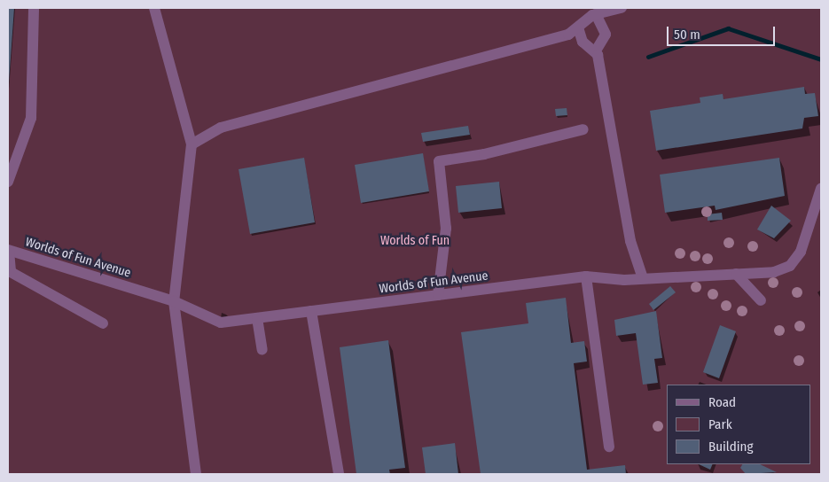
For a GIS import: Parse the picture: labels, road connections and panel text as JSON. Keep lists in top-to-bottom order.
{
  "streets": {
    "street": ["Worlds of Fun Avenue"]
  },
  "parks": ["Worlds of Fun"],
  "legend": ["Road", "Park", "Building"],
  "scale_bar": "50 m"
}
